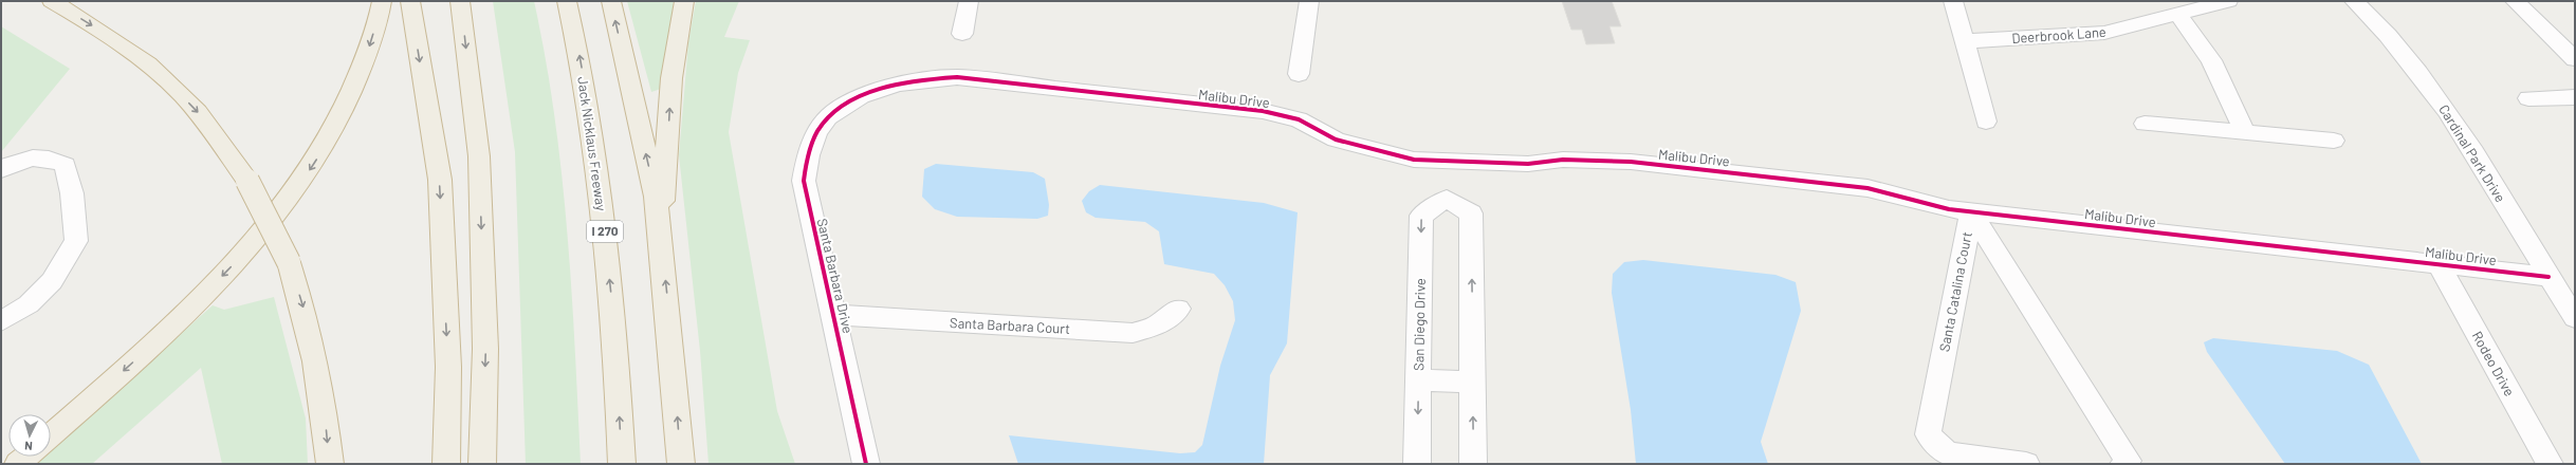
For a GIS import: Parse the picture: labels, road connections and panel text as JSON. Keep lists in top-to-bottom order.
{
  "streets": {
    "highway": ["Jack Nicklaus Freeway", "I 270"],
    "street": [
      "Deerbrook Lane",
      "Malibu Drive",
      "Cardinal Park Drive",
      "Santa Barbara Drive",
      "Santa Catalina Court",
      "San Diego Drive",
      "Santa Barbara Court",
      "Rodeo Drive"
    ]
  },
  "crossings": [
    ["Malibu Drive", "Cardinal Park Drive"],
    ["Malibu Drive", "Santa Barbara Drive"],
    ["Malibu Drive", "Santa Catalina Court"],
    ["Malibu Drive", "Rodeo Drive"],
    ["Santa Barbara Drive", "Santa Barbara Court"]
  ],
  "north": "bottom"
}
